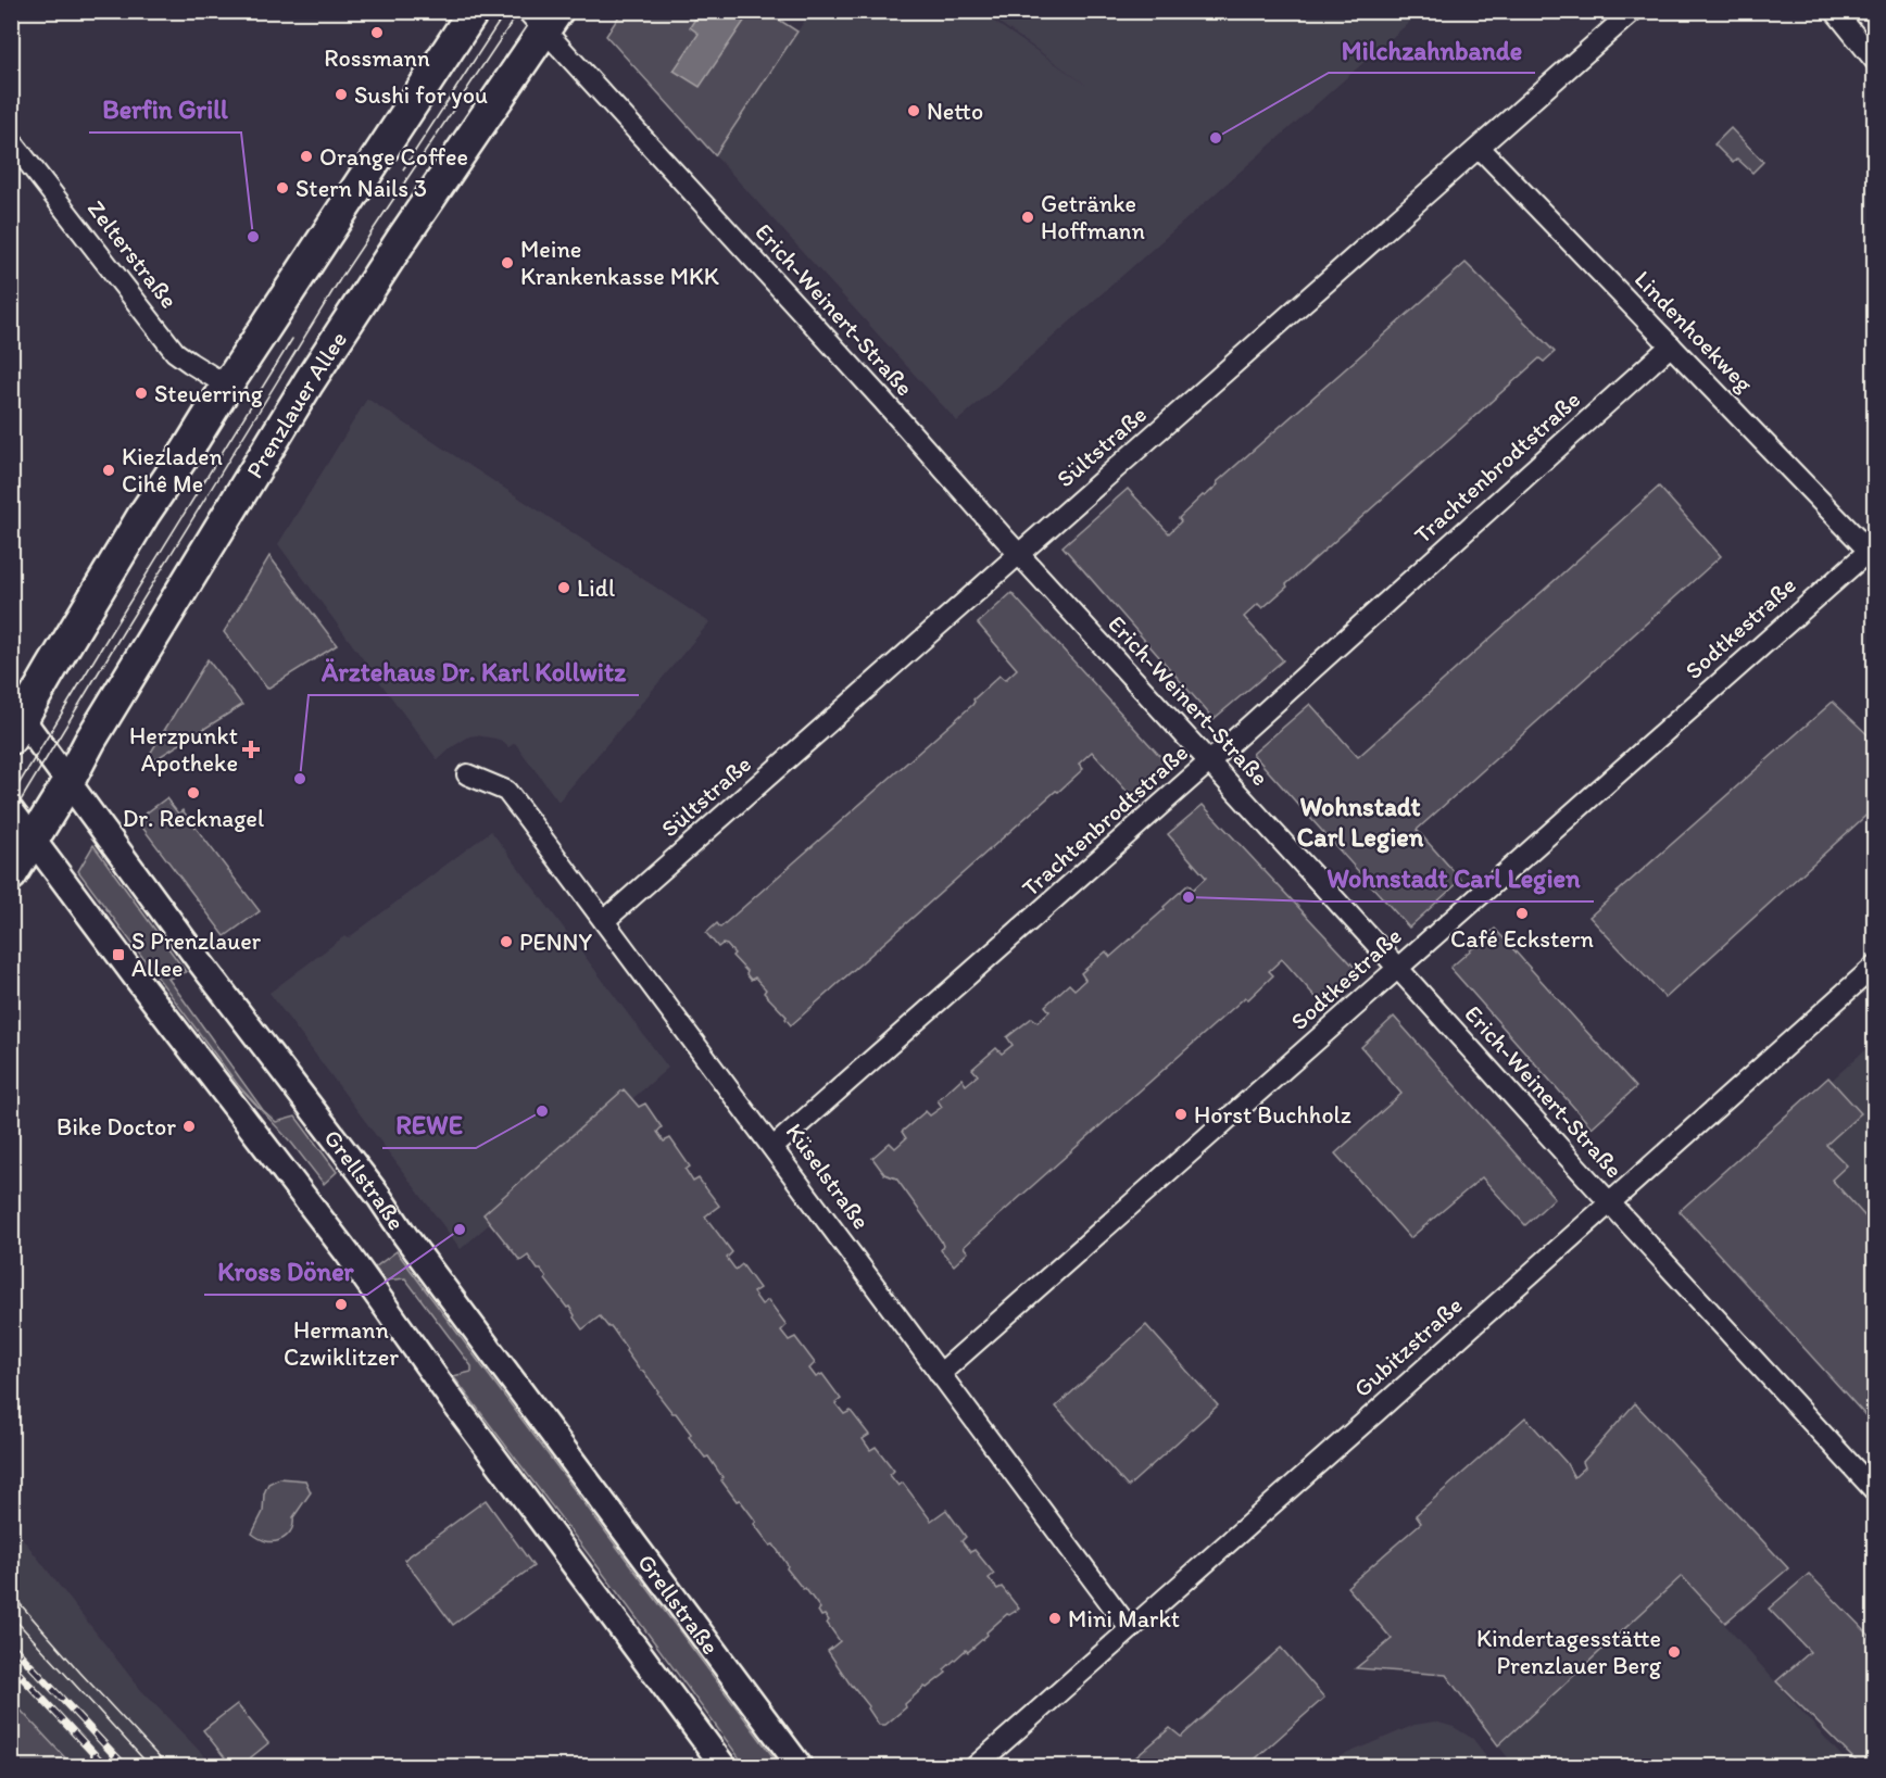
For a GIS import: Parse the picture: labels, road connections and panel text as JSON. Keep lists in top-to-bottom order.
{
  "streets": {
    "main road": ["Prenzlauer Allee"],
    "street": [
      "Zelterstraße",
      "Erich-Weinert-Straße",
      "Lindenhoekweg",
      "Sültstraße",
      "Trachtenbrodtstraße",
      "Sodtkestraße",
      "Küselstraße",
      "Grellstraße",
      "Gubitzstraße"
    ]
  },
  "crossings": [
    ["Erich-Weinert-Straße", "Prenzlauer Allee"],
    ["Erich-Weinert-Straße", "Sültstraße"],
    ["Erich-Weinert-Straße", "Trachtenbrodtstraße"],
    ["Erich-Weinert-Straße", "Sodtkestraße"],
    ["Erich-Weinert-Straße", "Gubitzstraße"],
    ["Lindenhoekweg", "Sültstraße"],
    ["Lindenhoekweg", "Trachtenbrodtstraße"],
    ["Lindenhoekweg", "Sodtkestraße"],
    ["Prenzlauer Allee", "Grellstraße"],
    ["Sültstraße", "Küselstraße"],
    ["Trachtenbrodtstraße", "Küselstraße"],
    ["Sodtkestraße", "Küselstraße"],
    ["Küselstraße", "Gubitzstraße"]
  ],
  "districts": ["Wohnstadt Carl Legien"],
  "places": {
    "other": [
      "Rossmann",
      "Sushi for you",
      "Netto",
      "Milchzahnbande",
      "Orange Coffee",
      "Stern Nails 3",
      "Getränke Hoffmann",
      "Berfin Grill",
      "Meine Krankenkasse MKK",
      "Steuerring",
      "Kiezladen Cihê Me",
      "Lidl",
      "Ärztehaus Dr. Karl Kollwitz",
      "Dr. Recknagel",
      "Wohnstadt Carl Legien",
      "Café Eckstern",
      "PENNY",
      "REWE",
      "Horst Buchholz",
      "Bike Doctor",
      "Kross Döner",
      "Hermann Czwiklitzer",
      "Mini Markt",
      "Kindertagesstätte Prenzlauer Berg"
    ],
    "health": ["Herzpunkt Apotheke"],
    "transit": ["S Prenzlauer Allee"]
  }
}
